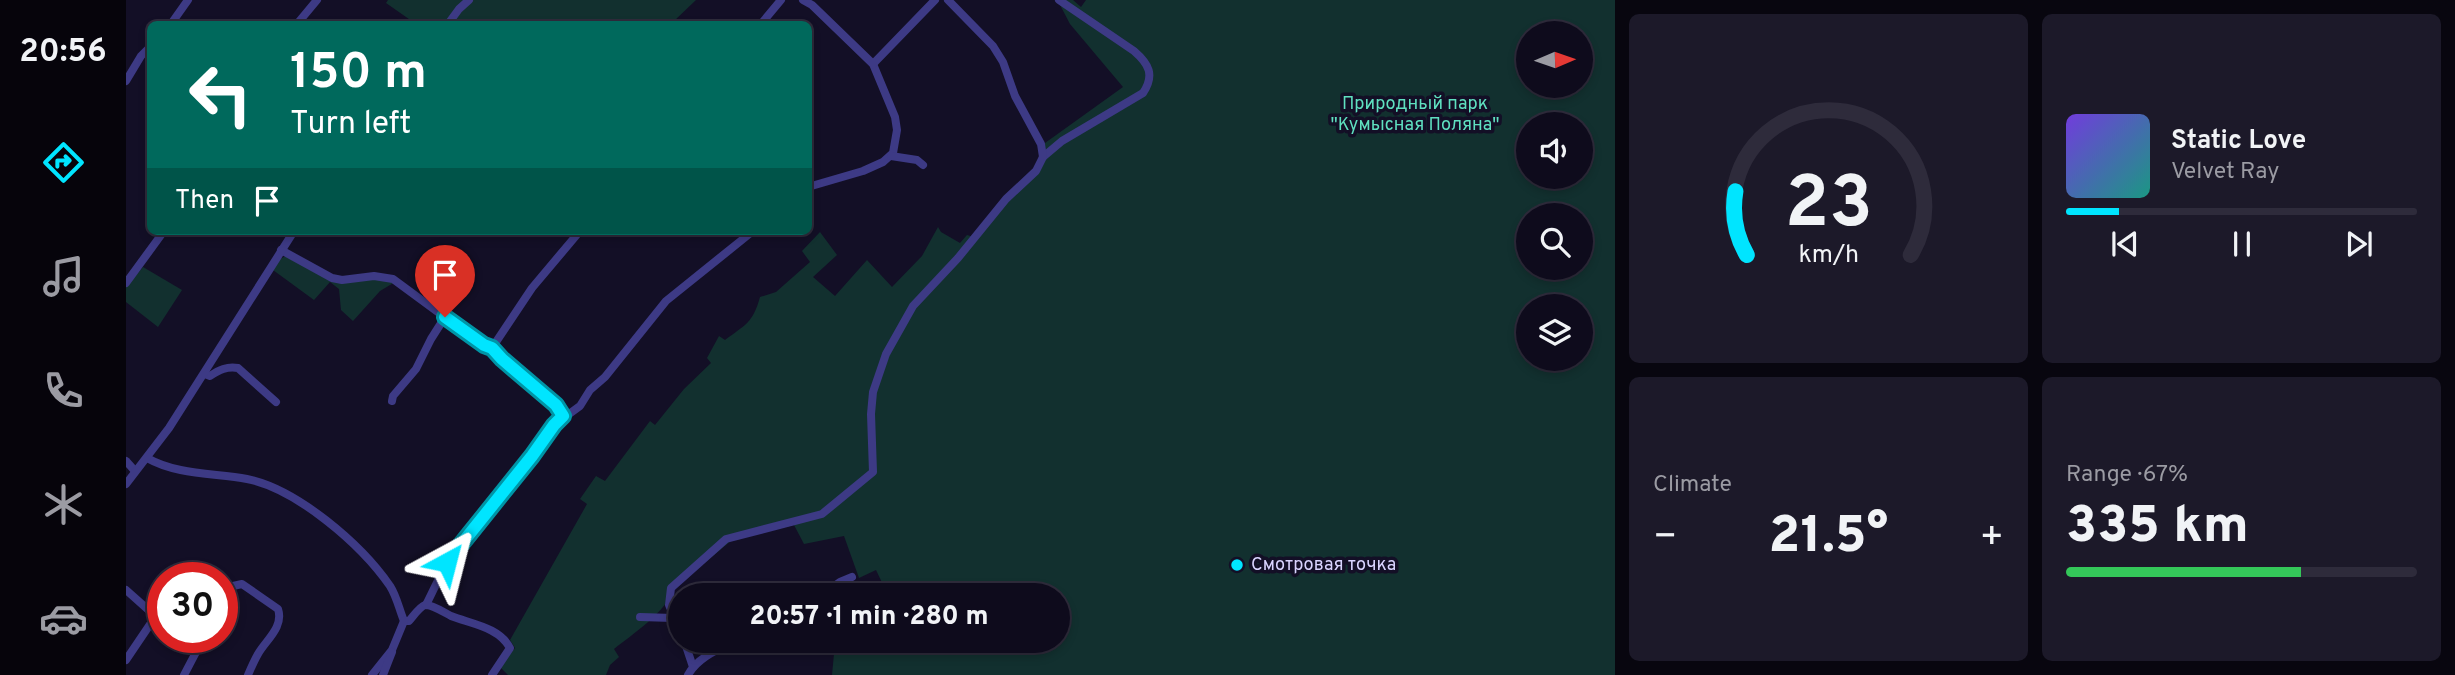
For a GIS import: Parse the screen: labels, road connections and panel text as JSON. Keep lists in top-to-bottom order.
{
  "parks": ["Природный парк \"Кумысная Поляна\""],
  "places": ["Смотровая точка"],
  "north": "right",
  "page": {
    "tabs": "20:56",
    "turn": ["150 m", "Turn left"],
    "song": ["Static Love", "Velvet Ray"],
    "then": "Then",
    "tile": [
      "Climate",
      ["Range · 67%", "335 km"]
    ],
    "heat": ["−", "21.5°", "+"],
    "limit": "30",
    "trip": "20:57 · 1 min · 280 m",
    "gauge": ["23", "km/h"]
  }
}
